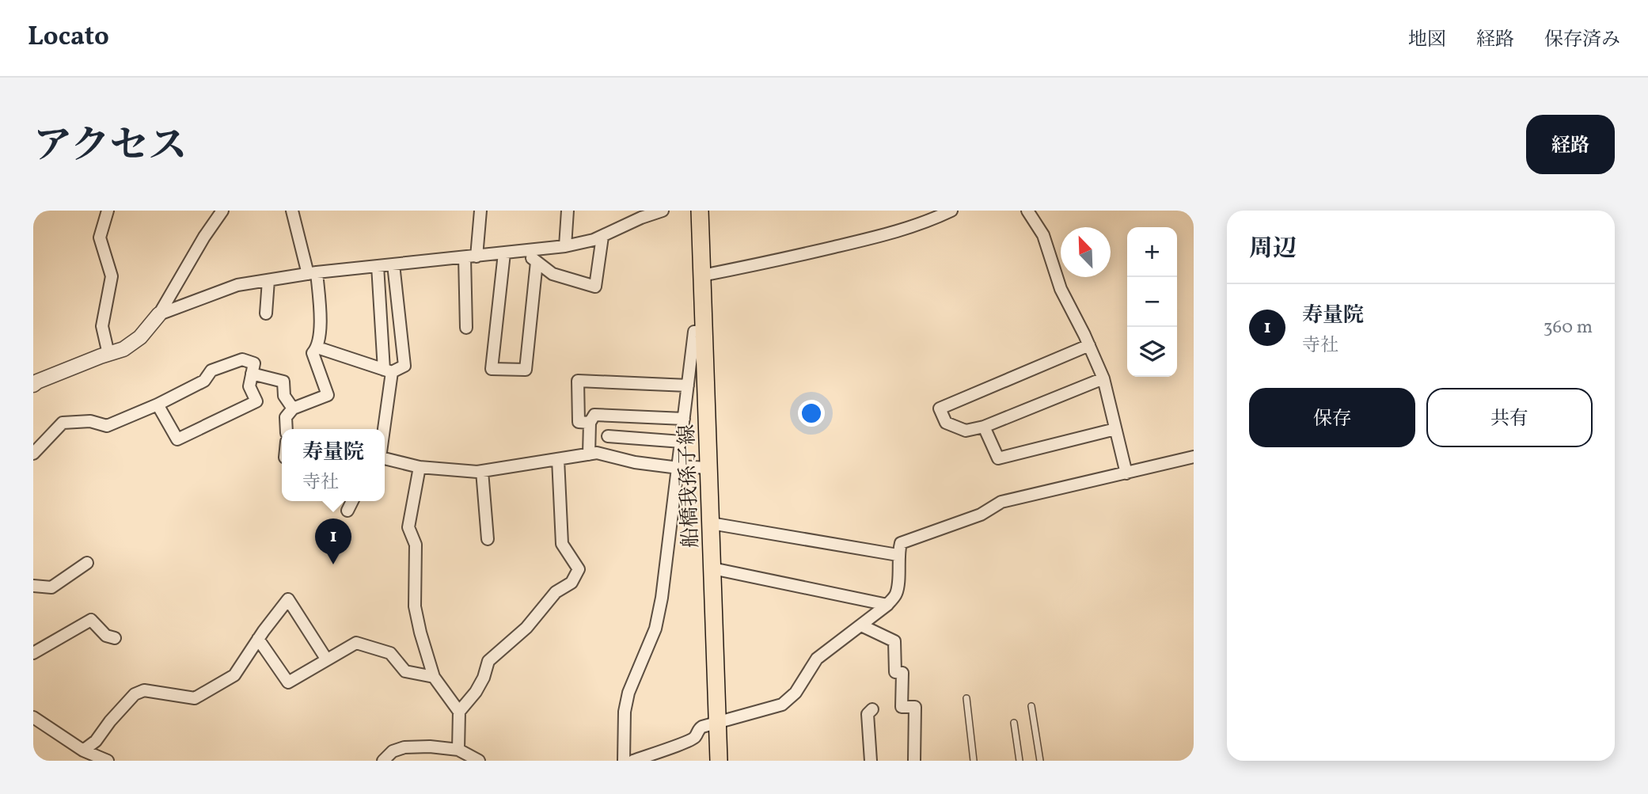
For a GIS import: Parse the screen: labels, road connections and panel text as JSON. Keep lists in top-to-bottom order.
{
  "streets": {
    "main road": ["船橋我孫子線"]
  },
  "north": "top left",
  "page": {
    "header": "Locato",
    "nav": ["地図", "経路", "保存済み"],
    "title": "アクセス",
    "buttons": [
      "経路",
      ["保存", "共有"]
    ],
    "heading": "周辺",
    "map_buttons": ["+", "−"],
    "list": [
      {
        "mark": "1",
        "name": "寿量院",
        "note": "寺社",
        "value": "360 m"
      }
    ],
    "popup": ["寿量院", "寺社"],
    "pins": "1"
  }
}
